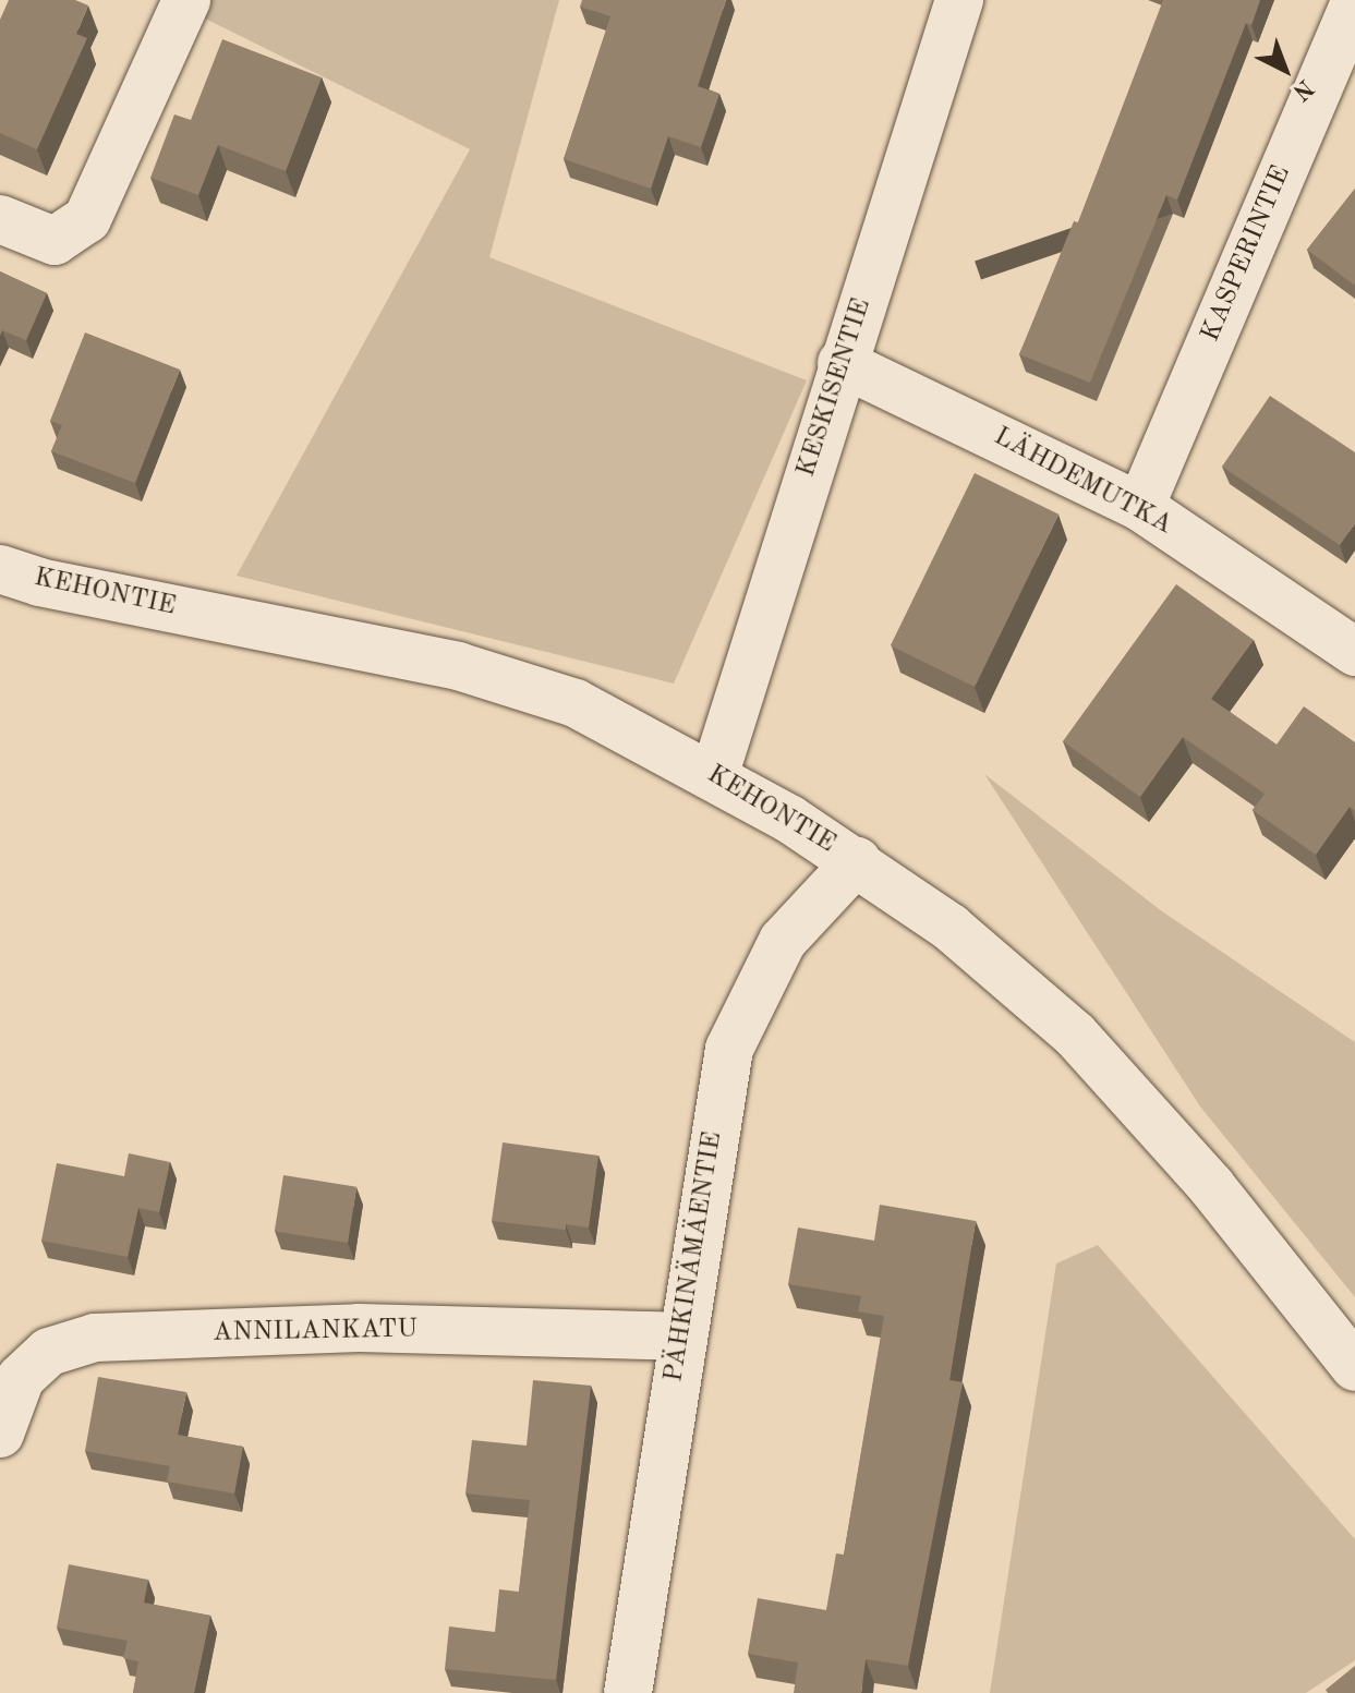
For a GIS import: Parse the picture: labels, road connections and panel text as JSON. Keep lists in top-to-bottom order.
{
  "streets": {
    "street": [
      "KASPERINTIE",
      "KESKISENTIE",
      "LÄHDEMUTKA",
      "KEHONTIE",
      "PÄHKINÄMÄENTIE",
      "ANNILANKATU"
    ]
  },
  "crossings": [
    ["KASPERINTIE", "LÄHDEMUTKA"],
    ["KESKISENTIE", "LÄHDEMUTKA"],
    ["KESKISENTIE", "KEHONTIE"],
    ["KEHONTIE", "PÄHKINÄMÄENTIE"],
    ["PÄHKINÄMÄENTIE", "ANNILANKATU"]
  ],
  "north": "bottom right"
}
